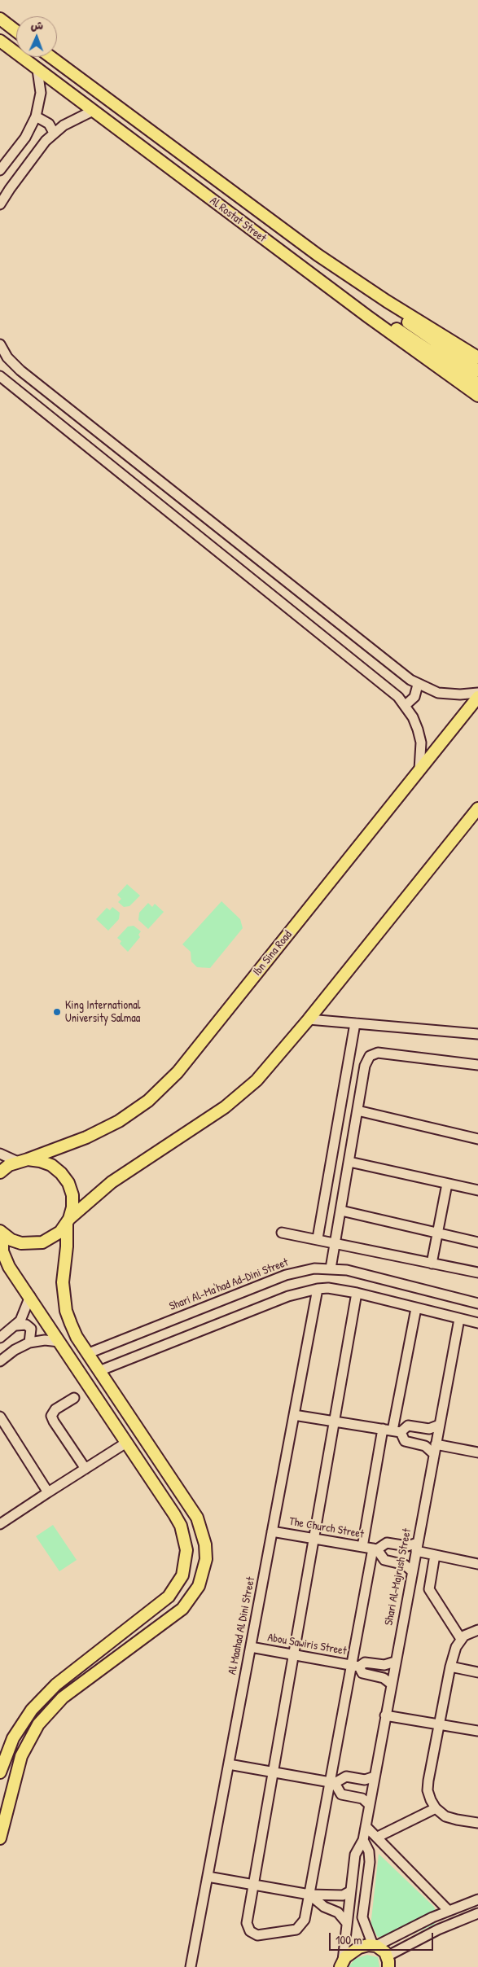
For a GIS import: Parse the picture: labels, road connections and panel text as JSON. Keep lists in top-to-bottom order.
{
  "streets": {
    "main road": ["Al Rostat Street", "Ibn Sina Road"],
    "street": [
      "Shari Al-Ma'had Ad-Dini Street",
      "The Church Street",
      "Shari Al-Majrush Street",
      "Al Maahad Al Dini Street",
      "Abou Sawiris Street"
    ]
  },
  "crossings": [
    ["The Church Street", "Shari Al-Majrush Street"],
    ["The Church Street", "Al Maahad Al Dini Street"],
    ["Shari Al-Majrush Street", "Abou Sawiris Street"],
    ["Al Maahad Al Dini Street", "Abou Sawiris Street"]
  ],
  "places": ["King International University Salmaa"],
  "scale_bar": "100 m",
  "north": "top"
}
